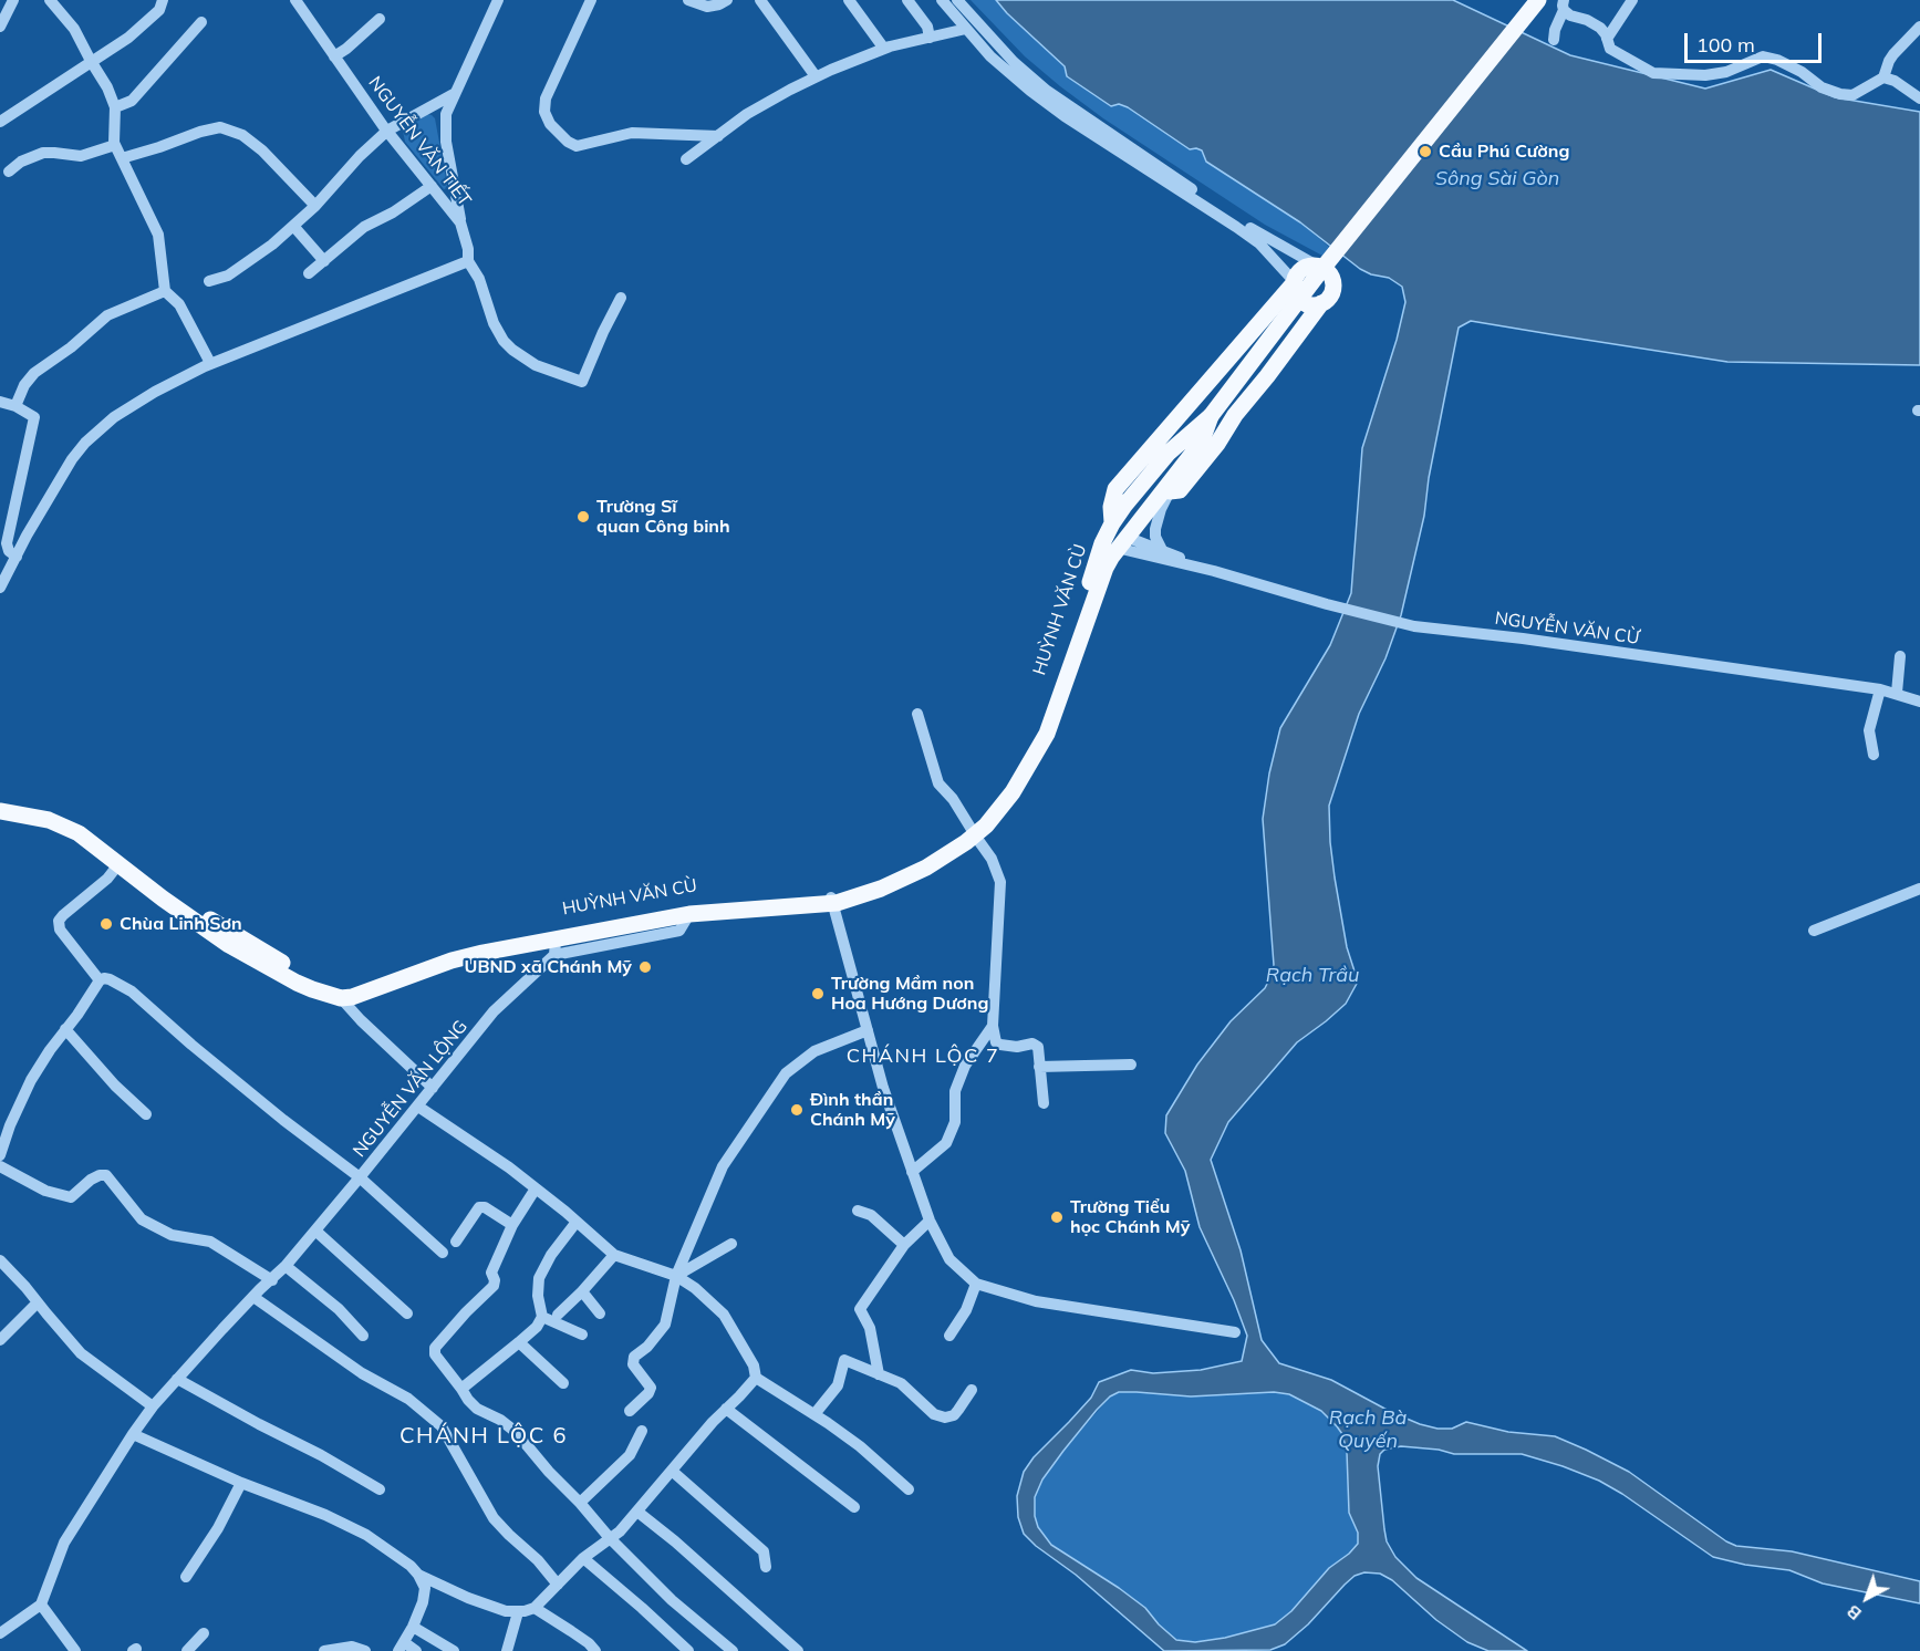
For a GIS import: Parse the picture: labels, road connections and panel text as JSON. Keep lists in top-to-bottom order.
{
  "streets": {
    "main road": ["HUỲNH VĂN CÙ"],
    "street": ["NGUYỄN VĂN TIẾT", "NGUYỄN VĂN CỪ", "NGUYỄN VĂN LỘNG"]
  },
  "crossings": [
    ["HUỲNH VĂN CÙ", "NGUYỄN VĂN CỪ"]
  ],
  "districts": ["CHÁNH LỘC 7", "CHÁNH LỘC 6"],
  "water": ["Sông Sài Gòn", "Rạch Trầu", "Rạch Bà Quyến"],
  "places": [
    "Cầu Phú Cường",
    "Trường Sĩ quan Công binh",
    "Chùa Linh Sơn",
    "UBND xã Chánh Mỹ",
    "Trường Mầm non Hoa Hướng Dương",
    "Đình thần Chánh Mỹ",
    "Trường Tiểu học Chánh Mỹ"
  ],
  "scale_bar": "100 m",
  "north": "bottom left"
}
